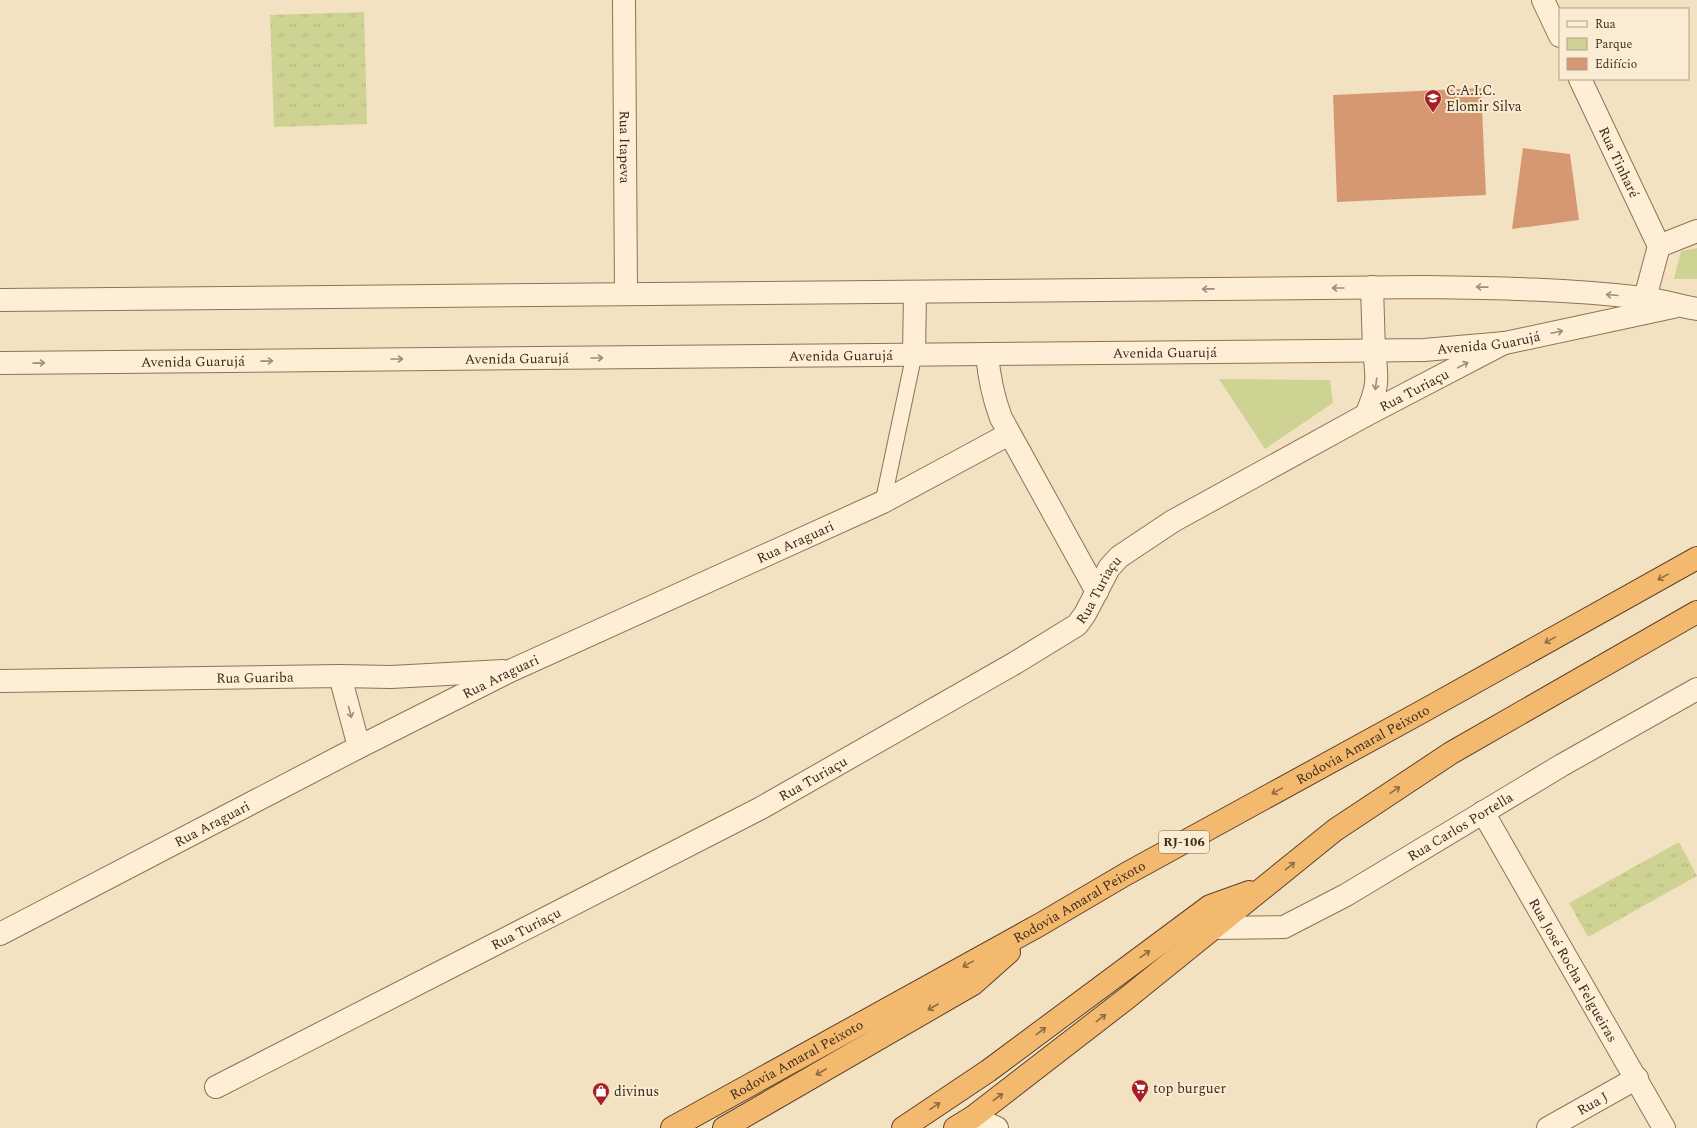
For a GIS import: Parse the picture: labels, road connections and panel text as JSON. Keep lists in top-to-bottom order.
{
  "streets": {
    "highway": ["Rodovia Amaral Peixoto", "RJ-106"],
    "street": [
      "Rua Itapeva",
      "Rua Tinharé",
      "Avenida Guarujá",
      "Rua Turiaçu",
      "Rua Araguari",
      "Rua Guariba",
      "Rua Carlos Portella",
      "Rua José Rocha Felgueiras",
      "Rua J"
    ]
  },
  "crossings": [
    ["Rua Itapeva", "Avenida Guarujá"],
    ["Avenida Guarujá", "Rua Turiaçu"],
    ["Rua Araguari", "Rua Guariba"],
    ["Rua Carlos Portella", "Rua José Rocha Felgueiras"],
    ["Rua José Rocha Felgueiras", "Rua J"]
  ],
  "places": {
    "school or university": ["C.A.I.C. Elomir Silva"],
    "supermarket": ["top burguer"],
    "shop": ["divinus"]
  },
  "legend": ["Rua", "Parque", "Edifício"]
}
